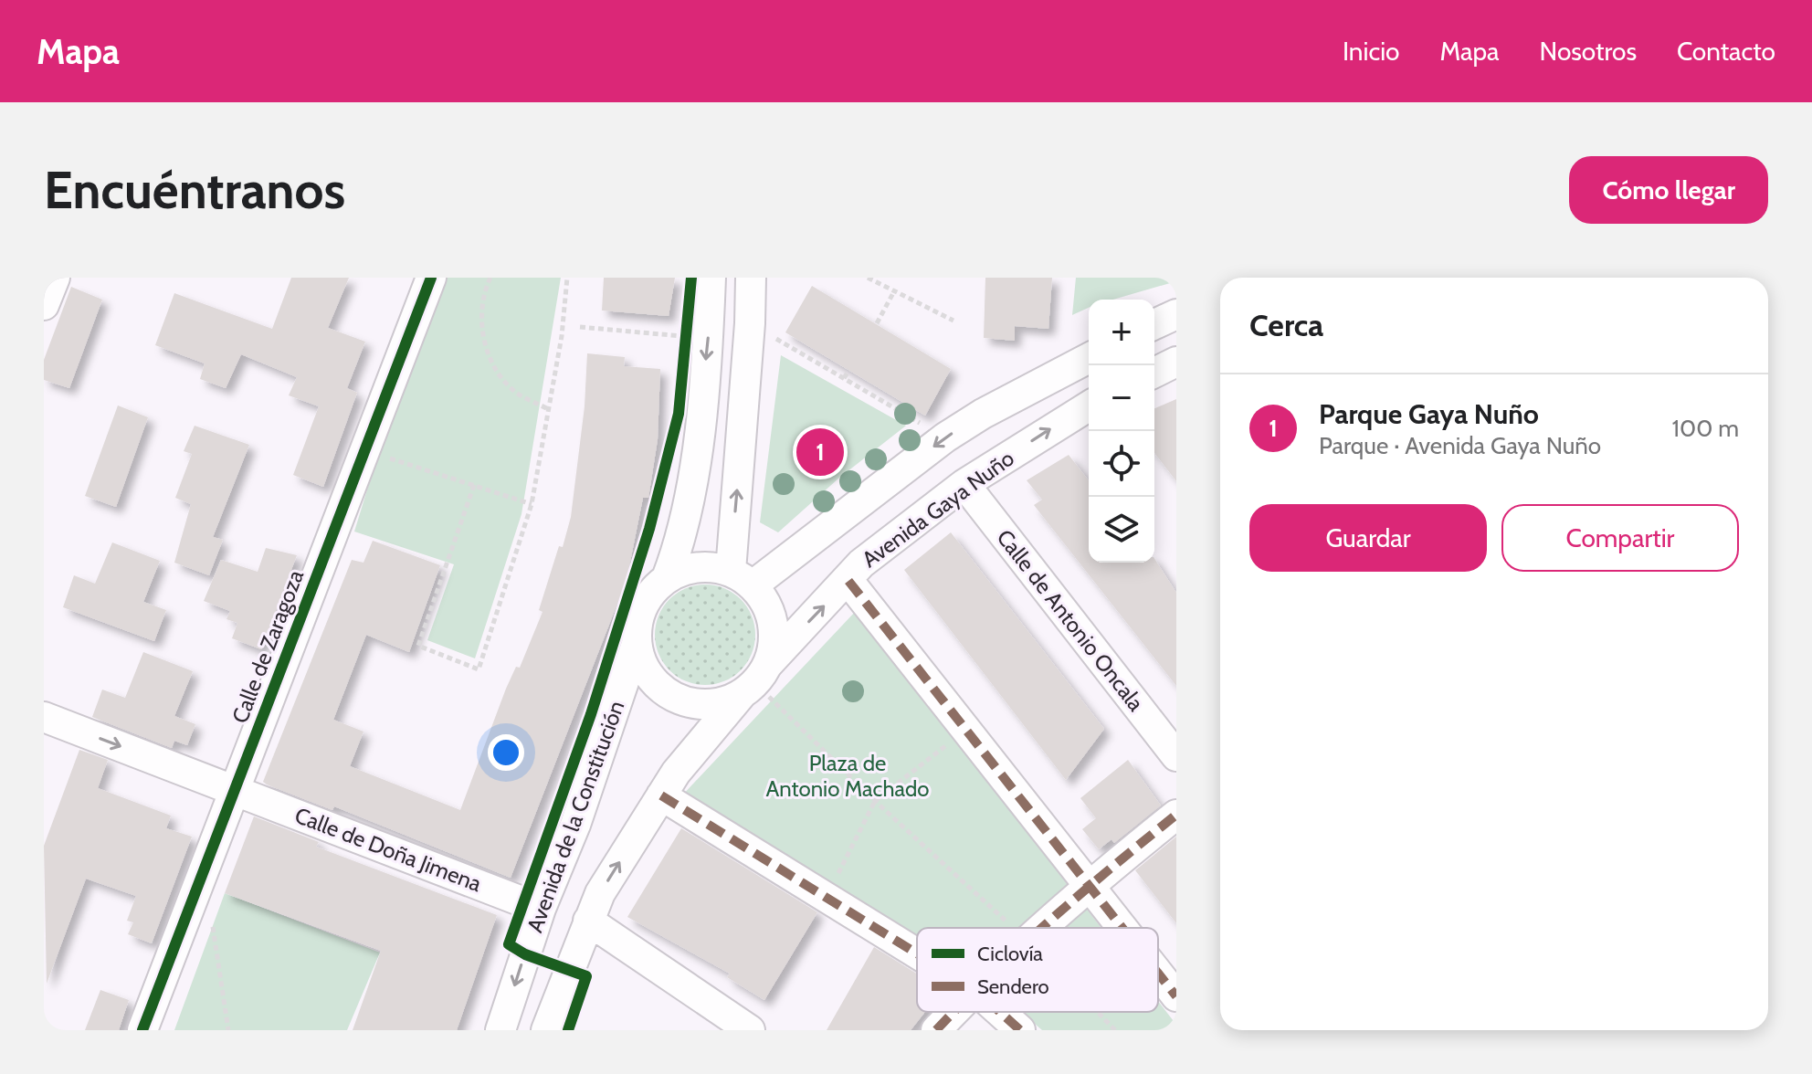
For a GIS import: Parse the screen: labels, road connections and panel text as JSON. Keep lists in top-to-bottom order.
{
  "streets": {
    "street": [
      "Avenida Gaya Nuño",
      "Calle de Antonio Oncala",
      "Calle de Zaragoza",
      "Avenida de la Constitución",
      "Calle de Doña Jimena"
    ]
  },
  "crossings": [
    ["Avenida Gaya Nuño", "Calle de Antonio Oncala"],
    ["Avenida Gaya Nuño", "Avenida de la Constitución"],
    ["Calle de Zaragoza", "Calle de Doña Jimena"],
    ["Avenida de la Constitución", "Calle de Doña Jimena"]
  ],
  "one_way": ["Calle de Doña Jimena"],
  "parks": ["Plaza de Antonio Machado"],
  "legend": ["Ciclovía", "Sendero"],
  "page": {
    "header": "Mapa",
    "nav": [
      "Inicio",
      "Mapa",
      "Nosotros",
      "Contacto"
    ],
    "buttons": [
      "Cómo llegar",
      ["Guardar", "Compartir"]
    ],
    "title": "Encuéntranos",
    "heading": "Cerca",
    "map_buttons": ["+", "−"],
    "list": [
      {
        "mark": "1",
        "name": "Parque Gaya Nuño",
        "note": "Parque · Avenida Gaya Nuño",
        "value": "100 m"
      }
    ],
    "pins": "1"
  }
}
